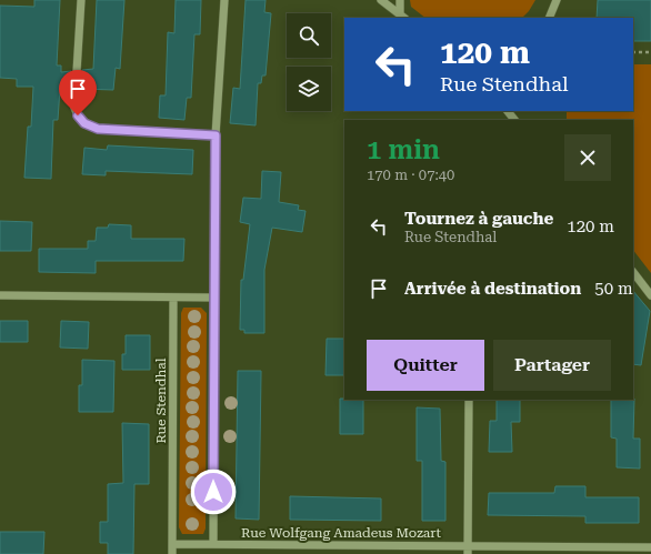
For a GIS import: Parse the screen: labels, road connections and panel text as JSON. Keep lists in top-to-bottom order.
{
  "streets": {
    "street": ["Rue Stendhal", "Rue Wolfgang Amadeus Mozart"]
  },
  "page": {
    "turn": ["120 m", "Rue Stendhal"],
    "heading": ["1 min", "170 m · 07:40"],
    "list": [
      {
        "name": "Tournez à gauche",
        "note": "Rue Stendhal",
        "value": "120 m"
      },
      {
        "name": "Arrivée à destination",
        "value": "50 m"
      }
    ],
    "buttons": ["Quitter", "Partager"]
  }
}
